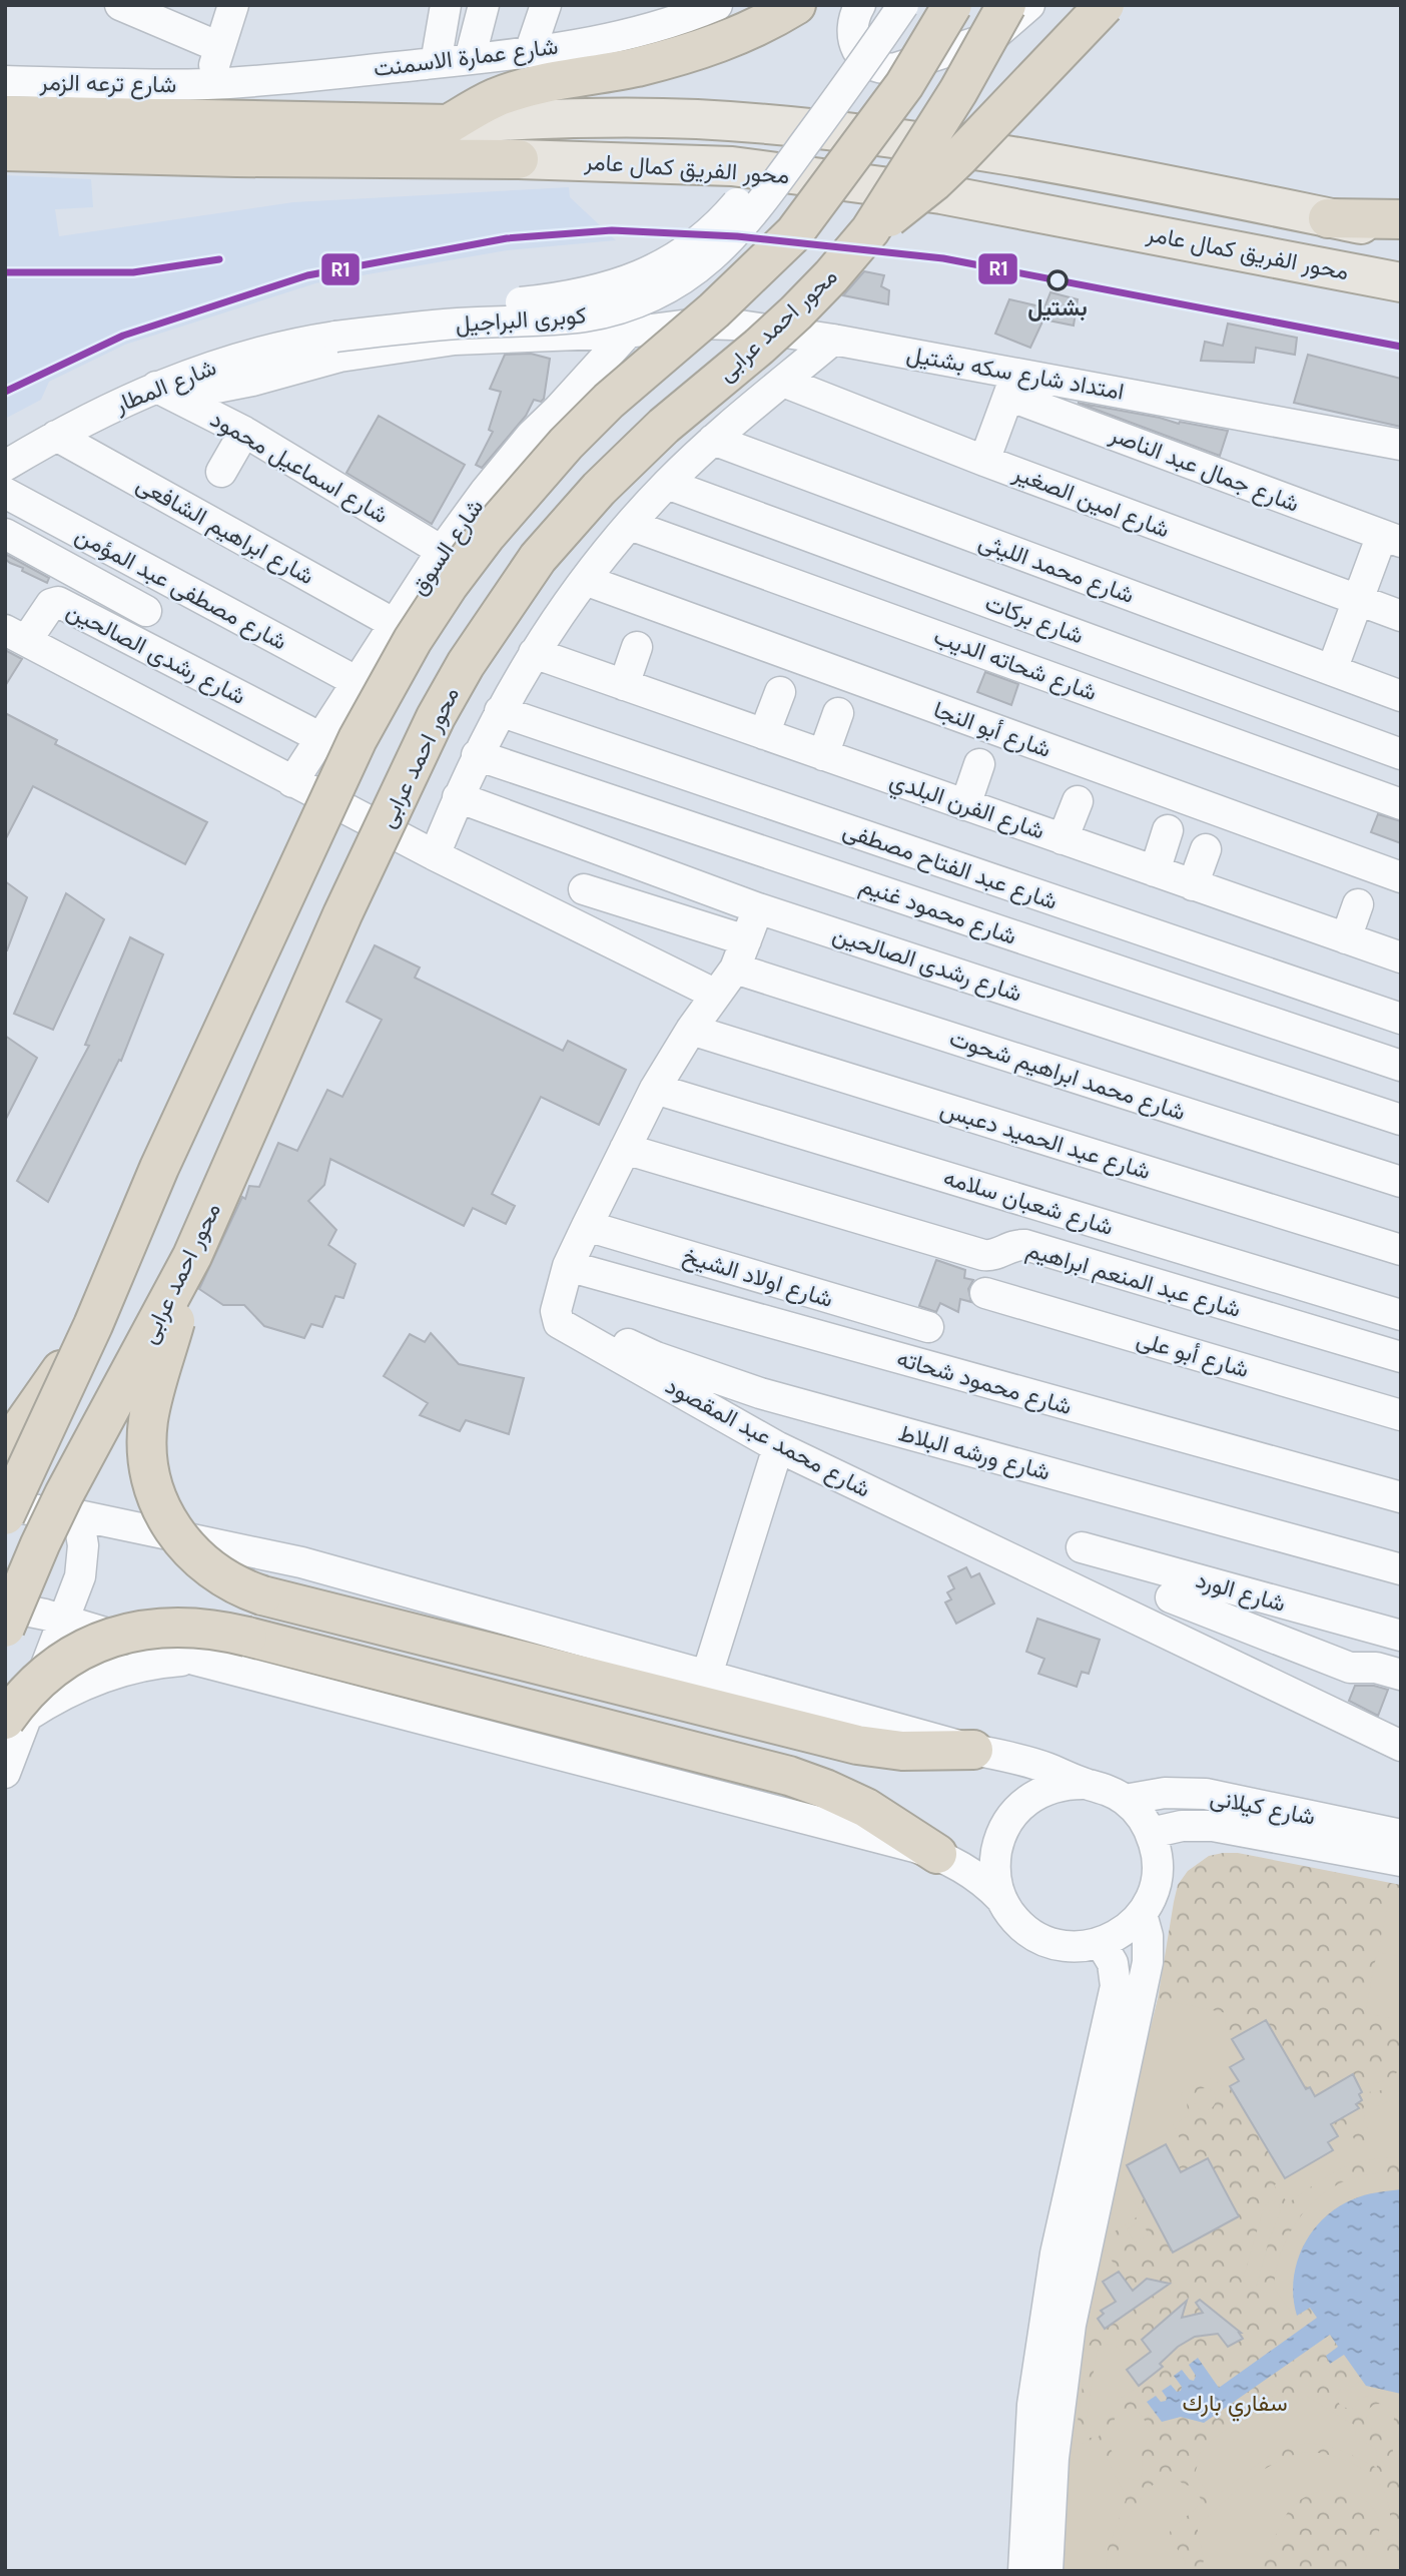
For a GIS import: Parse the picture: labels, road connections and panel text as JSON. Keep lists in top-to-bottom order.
{
  "streets": {
    "highway": ["محور الفريق كمال عامر", "محور احمد عرابى"],
    "street": [
      "شارع عمارة الاسمنت",
      "شارع ترعه الزمر",
      "كوبرى البراجيل",
      "امتداد شارع سكه بشتيل",
      "شارع المطار",
      "شارع اسماعيل محمود",
      "شارع جمال عبد الناصر",
      "شارع امين الصغير",
      "شارع ابراهيم الشافعى",
      "شارع السوق",
      "شارع محمد الليثى",
      "شارع مصطفى عبد المؤمن",
      "شارع بركات",
      "شارع رشدى الصالحين",
      "شارع شحاته الديب",
      "شارع أبو النجا",
      "شارع الفرن البلدي",
      "شارع عبد الفتاح مصطفى",
      "شارع محمود غنيم",
      "شارع محمد ابراهيم شحوت",
      "شارع عبد الحميد دعبس",
      "شارع شعبان سلامه",
      "شارع اولاد الشيخ",
      "شارع عبد المنعم ابراهيم",
      "شارع أبو على",
      "شارع محمود شحاته",
      "شارع محمد عبد المقصود",
      "شارع ورشه البلاط",
      "شارع الورد",
      "شارع كيلانى"
    ]
  },
  "crossings": [
    ["شارع عمارة الاسمنت", "شارع ترعه الزمر"],
    ["كوبرى البراجيل", "شارع المطار"],
    ["امتداد شارع سكه بشتيل", "شارع المطار"],
    ["امتداد شارع سكه بشتيل", "شارع اسماعيل محمود"],
    ["امتداد شارع سكه بشتيل", "شارع جمال عبد الناصر"],
    ["امتداد شارع سكه بشتيل", "شارع السوق"],
    ["شارع المطار", "شارع اسماعيل محمود"],
    ["شارع المطار", "شارع ابراهيم الشافعى"],
    ["شارع اسماعيل محمود", "شارع السوق"],
    ["شارع ابراهيم الشافعى", "شارع السوق"],
    ["شارع السوق", "شارع مصطفى عبد المؤمن"],
    ["شارع السوق", "شارع رشدى الصالحين"],
    ["شارع محمد عبد المقصود", "شارع ورشه البلاط"]
  ],
  "parks": ["سفاري بارك"],
  "places": ["بشتيل"],
  "lines": ["transit line R1"]
}
